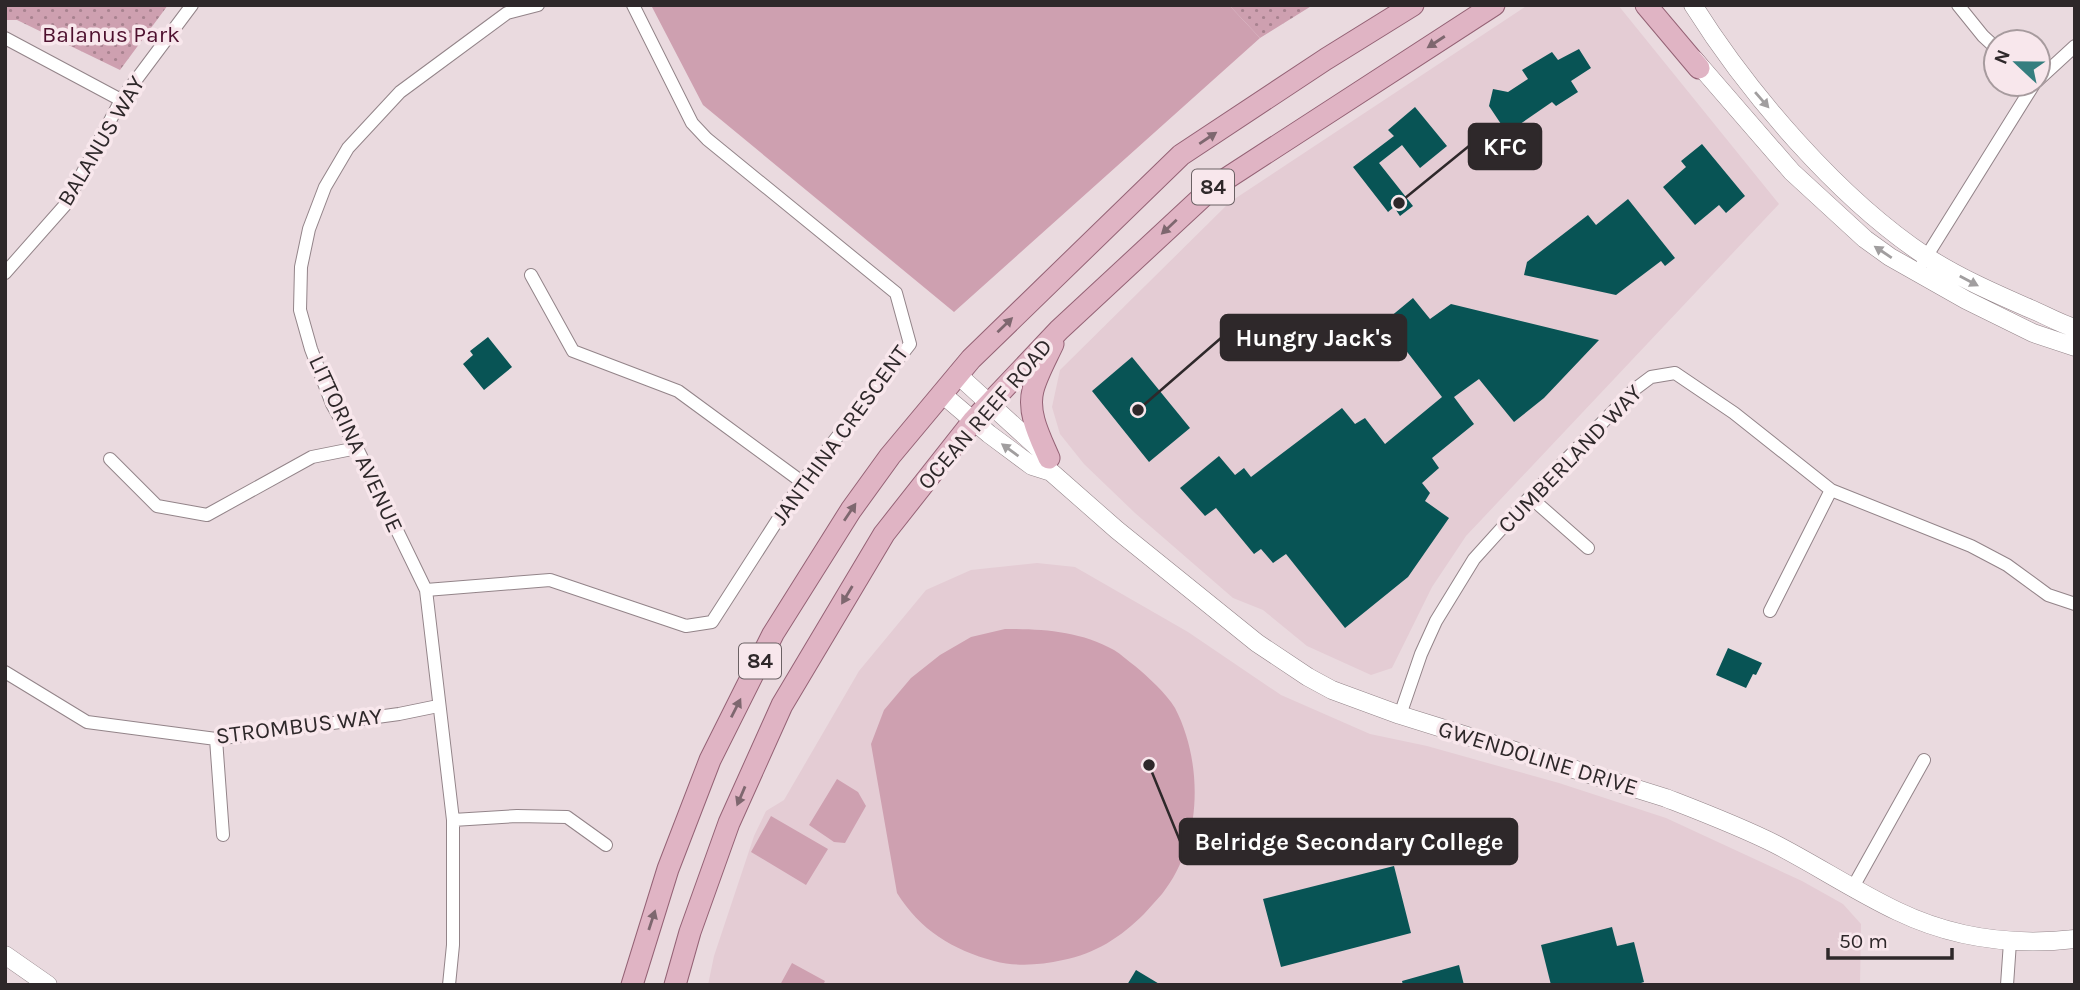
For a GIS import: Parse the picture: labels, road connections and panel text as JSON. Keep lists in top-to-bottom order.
{
  "streets": {
    "main road": ["84", "OCEAN REEF ROAD"],
    "street": [
      "BALANUS WAY",
      "JANTHINA CRESCENT",
      "LITTORINA AVENUE",
      "CUMBERLAND WAY",
      "STROMBUS WAY",
      "GWENDOLINE DRIVE"
    ]
  },
  "crossings": [
    ["OCEAN REEF ROAD", "GWENDOLINE DRIVE"],
    ["JANTHINA CRESCENT", "LITTORINA AVENUE"],
    ["LITTORINA AVENUE", "STROMBUS WAY"],
    ["CUMBERLAND WAY", "GWENDOLINE DRIVE"]
  ],
  "parks": ["Balanus Park"],
  "places": ["KFC", "Hungry Jack's", "Belridge Secondary College"],
  "scale_bar": "50 m",
  "north": "left"
}
